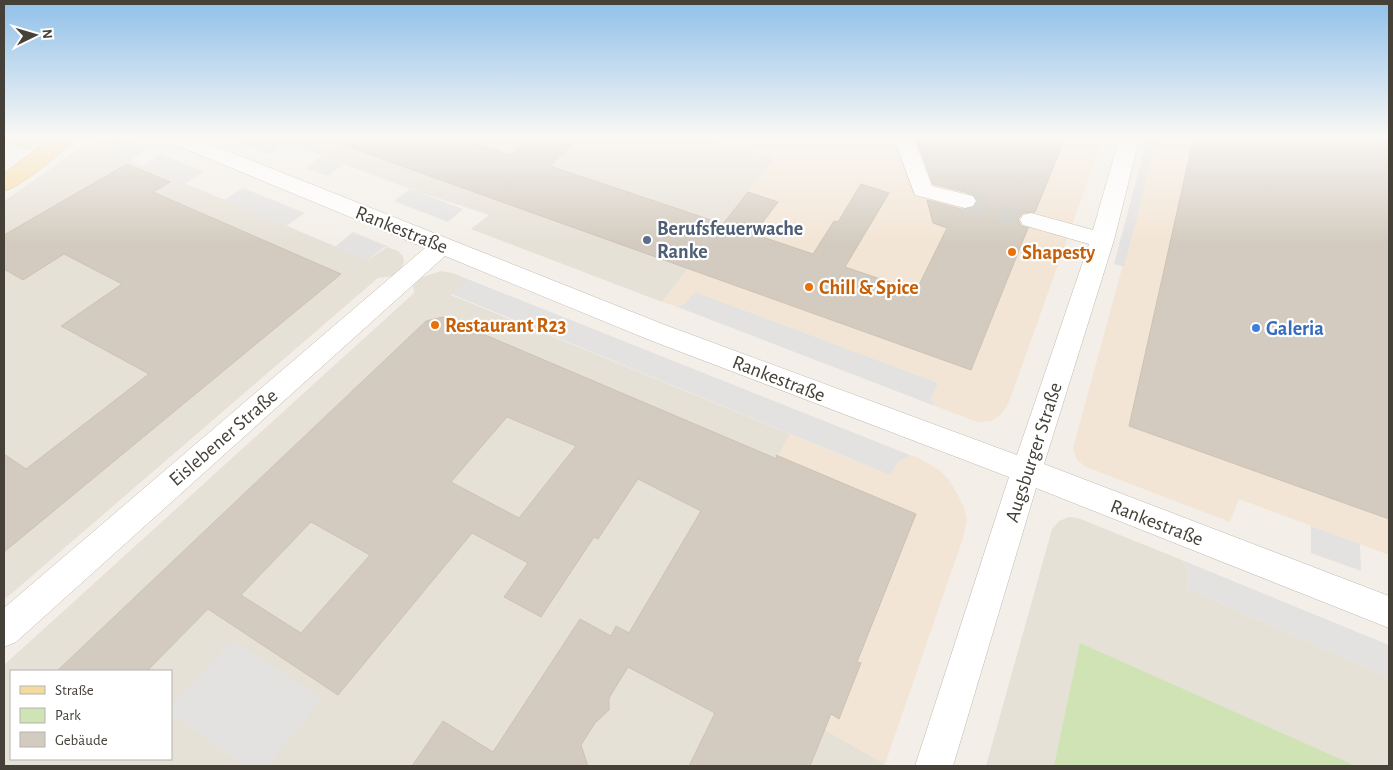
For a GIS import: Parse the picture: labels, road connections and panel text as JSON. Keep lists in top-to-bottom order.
{
  "streets": {
    "street": ["Rankestraße", "Eislebener Straße", "Augsburger Straße"]
  },
  "crossings": [
    ["Rankestraße", "Eislebener Straße"],
    ["Rankestraße", "Augsburger Straße"]
  ],
  "places": [
    "Berufsfeuerwache Ranke",
    "Shapesty",
    "Chill & Spice",
    "Restaurant R23",
    "Galeria"
  ],
  "legend": ["Straße", "Park", "Gebäude"],
  "north": "right"
}
